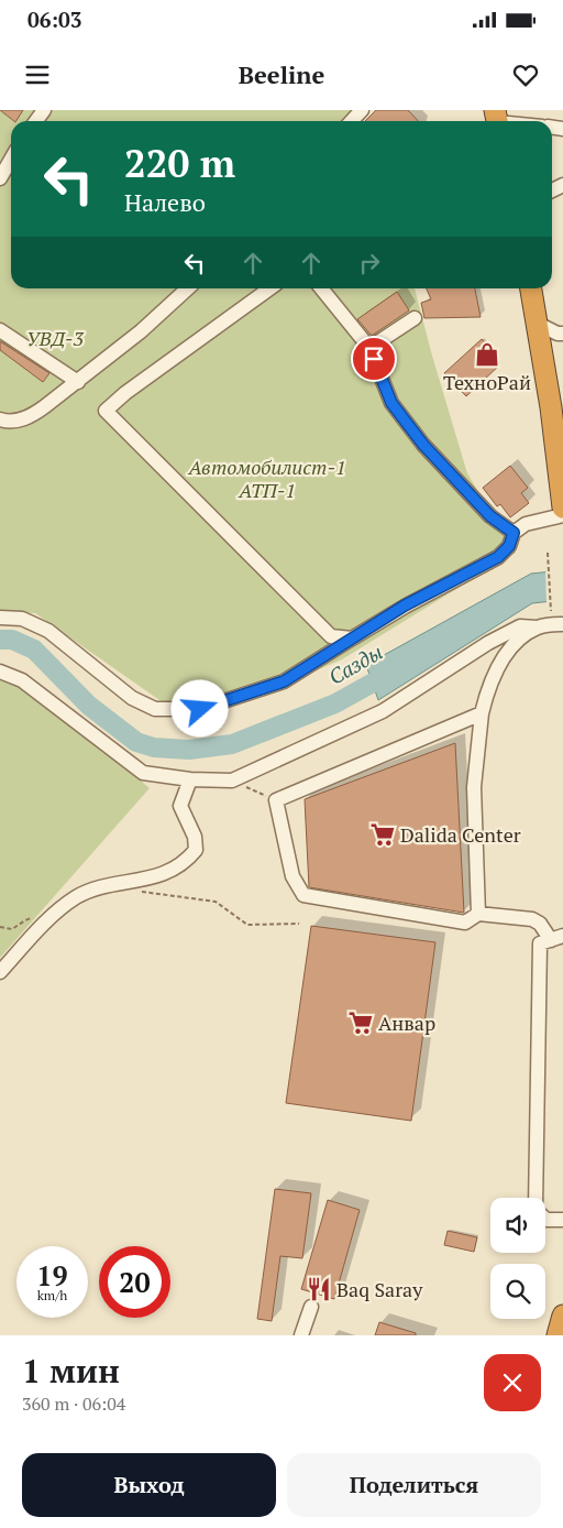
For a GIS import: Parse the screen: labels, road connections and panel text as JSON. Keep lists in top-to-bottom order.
{
  "water": ["Сазды"],
  "parks": ["УВД-3", "Автомобилист-1 АТП-1"],
  "places": {
    "shop": ["ТехноРай"],
    "supermarket": ["Dalida Center", "Анвар"],
    "restaurant": ["Baq Saray"]
  },
  "page": {
    "status": "06:03",
    "header": "Beeline",
    "turn": ["220 m", "Налево"],
    "speed": "19 km/h",
    "limit": "20",
    "heading": ["1 мин", "360 m · 06:04"],
    "buttons": ["Выход", "Поделиться"]
  }
}
